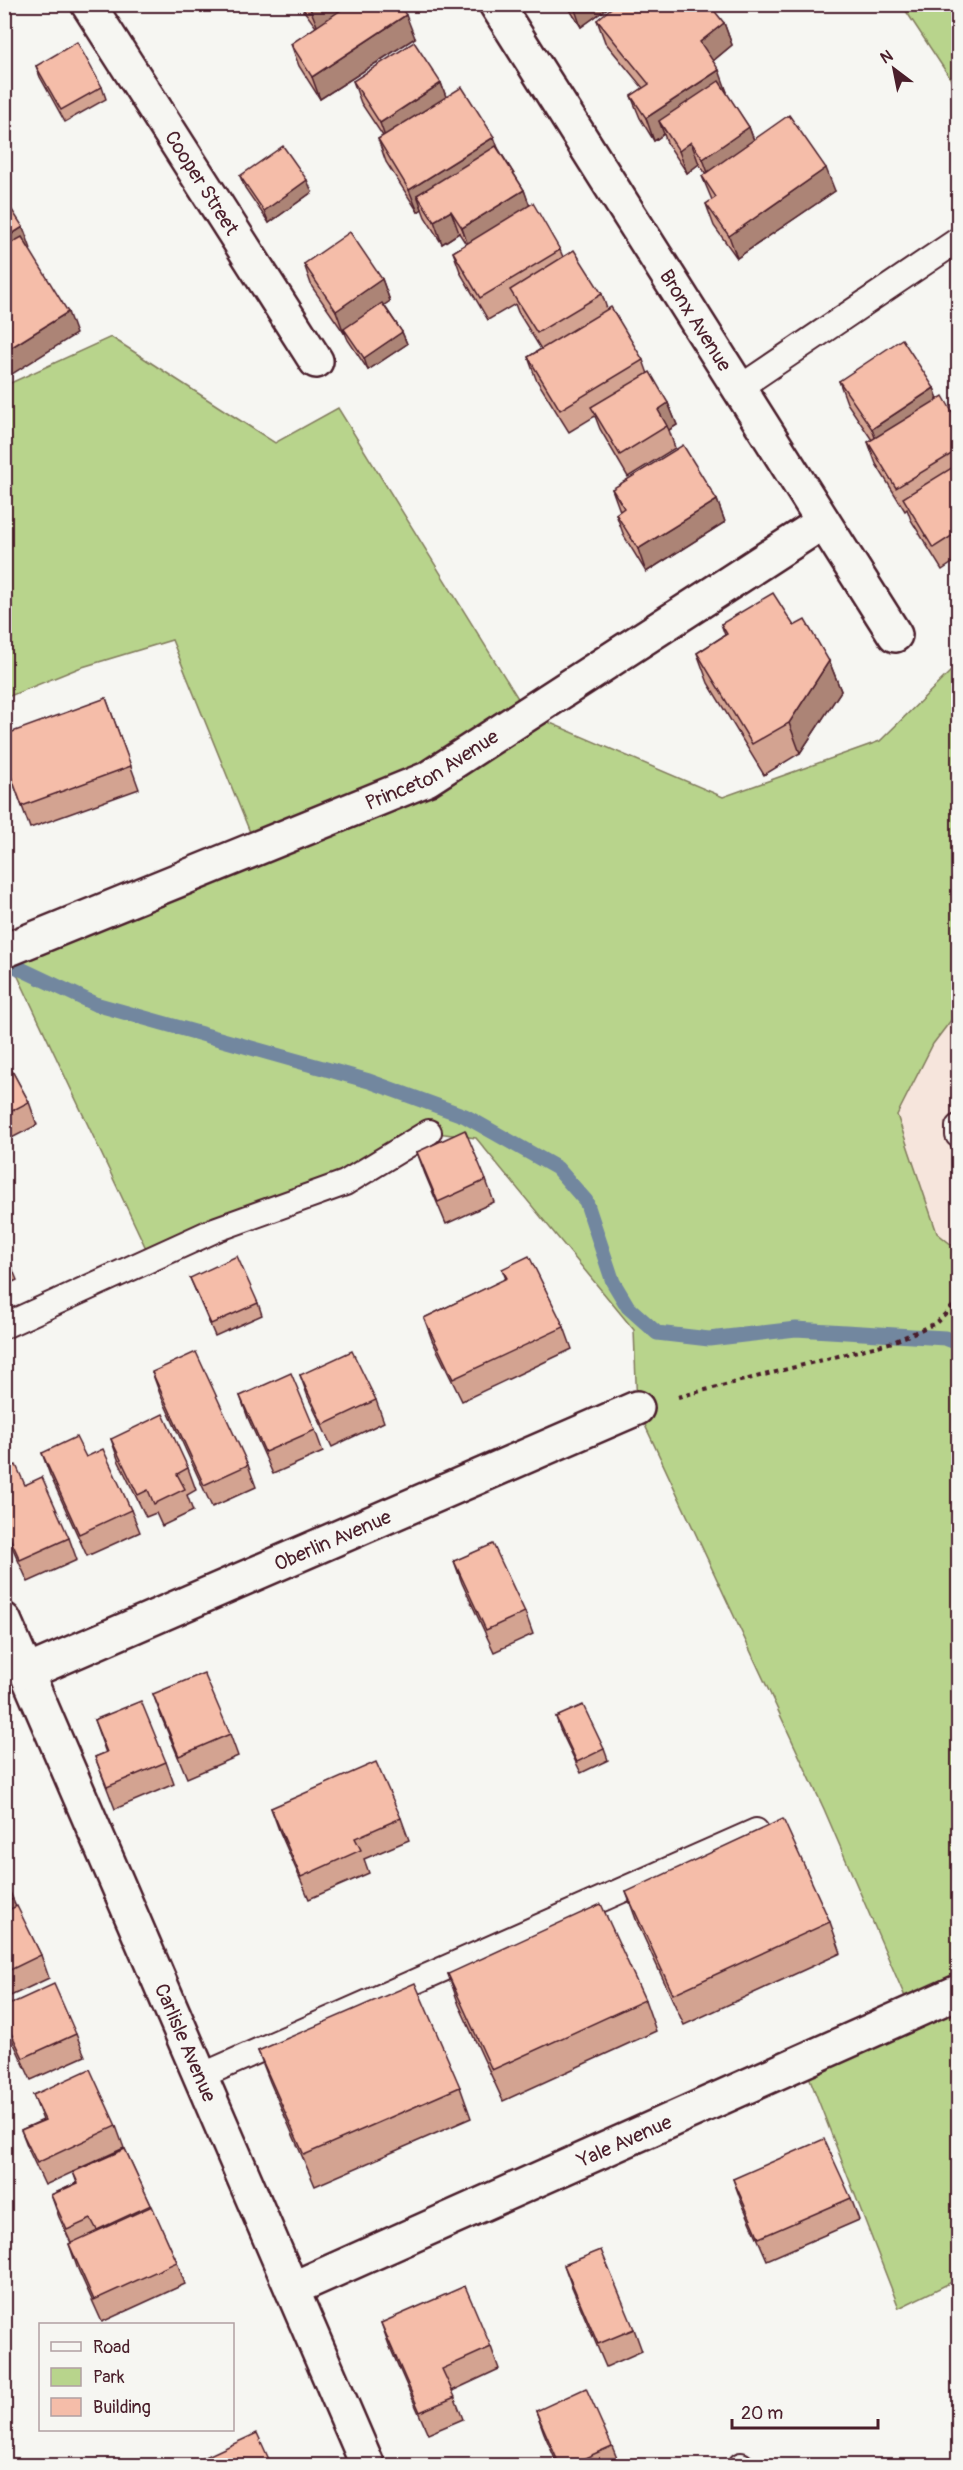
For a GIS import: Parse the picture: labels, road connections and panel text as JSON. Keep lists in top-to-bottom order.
{
  "streets": {
    "street": [
      "Cooper Street",
      "Bronx Avenue",
      "Princeton Avenue",
      "Oberlin Avenue",
      "Carlisle Avenue",
      "Yale Avenue"
    ]
  },
  "crossings": [
    ["Bronx Avenue", "Princeton Avenue"],
    ["Oberlin Avenue", "Carlisle Avenue"],
    ["Carlisle Avenue", "Yale Avenue"]
  ],
  "legend": ["Road", "Park", "Building"],
  "scale_bar": "20 m",
  "north": "top left"
}
